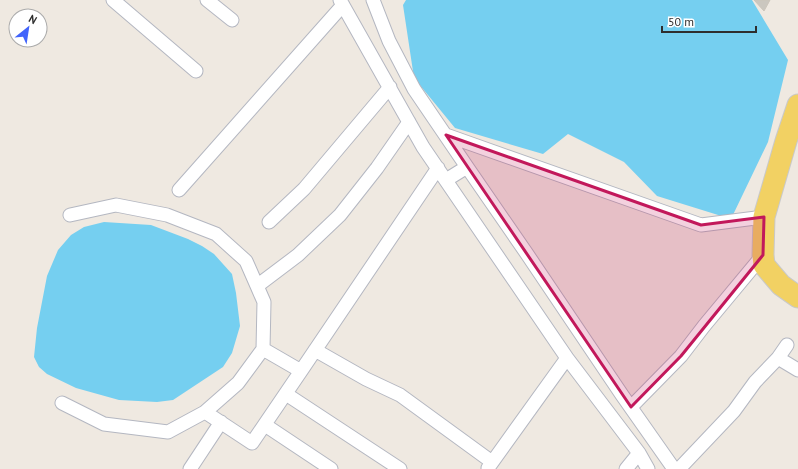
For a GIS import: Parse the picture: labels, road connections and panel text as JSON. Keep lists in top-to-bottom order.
{
  "scale_bar": "50 m",
  "north": "top right"
}
